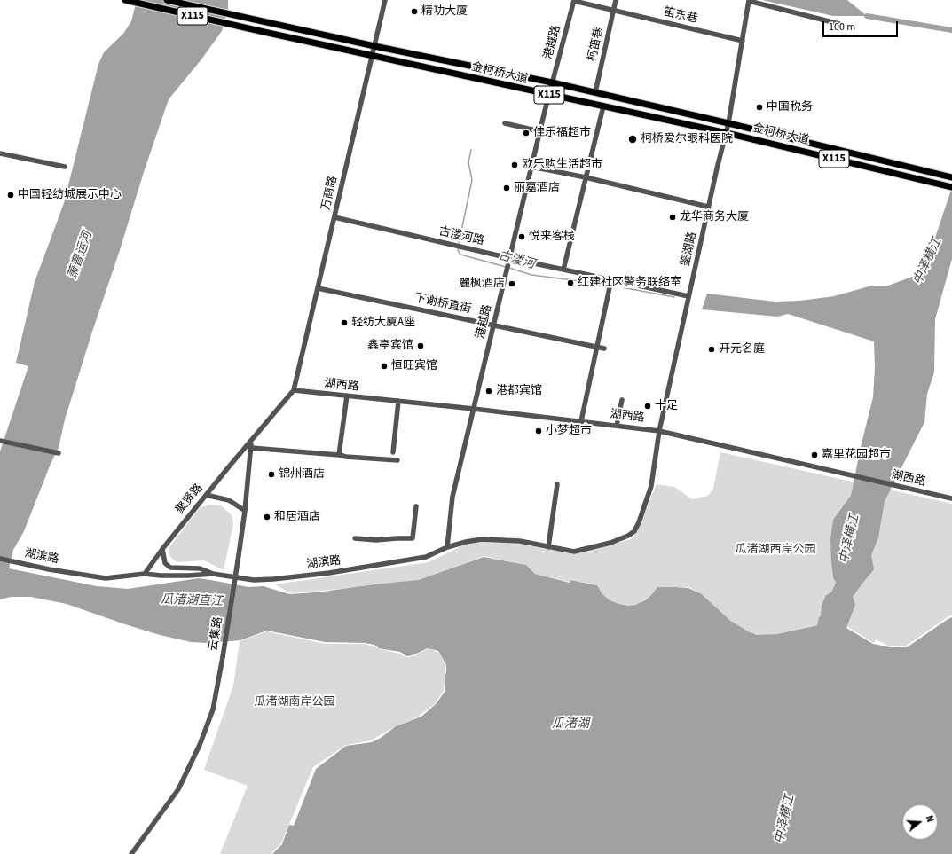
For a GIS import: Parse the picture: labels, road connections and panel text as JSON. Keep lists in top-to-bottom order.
{
  "streets": {
    "main road": ["X115", "金柯桥大道"],
    "street": [
      "笛东巷",
      "港越路",
      "柯笛巷",
      "万商路",
      "古溇河路",
      "鉴湖路",
      "下谢桥直街",
      "湖西路",
      "聚贤路",
      "湖滨路",
      "云集路"
    ]
  },
  "crossings": [
    ["笛东巷", "港越路"],
    ["笛东巷", "柯笛巷"],
    ["笛东巷", "鉴湖路"],
    ["港越路", "金柯桥大道"],
    ["港越路", "古溇河路"],
    ["港越路", "下谢桥直街"],
    ["港越路", "湖西路"],
    ["港越路", "湖滨路"],
    ["柯笛巷", "金柯桥大道"],
    ["金柯桥大道", "万商路"],
    ["金柯桥大道", "鉴湖路"],
    ["万商路", "古溇河路"],
    ["万商路", "下谢桥直街"],
    ["万商路", "湖西路"],
    ["古溇河路", "鉴湖路"],
    ["鉴湖路", "湖西路"],
    ["鉴湖路", "湖滨路"],
    ["聚贤路", "湖滨路"],
    ["聚贤路", "云集路"]
  ],
  "water": [
    "萧曹运河",
    "古溇河",
    "中泽横江",
    "瓜渚湖直江",
    "瓜渚湖"
  ],
  "parks": ["瓜渚湖西岸公园", "瓜渚湖南岸公园"],
  "places": [
    "精功大厦",
    "中国税务",
    "佳乐福超市",
    "柯桥爱尔眼科医院",
    "欧乐购生活超市",
    "丽嘉酒店",
    "中国轻纺城展示中心",
    "龙华商务大厦",
    "悦来客栈",
    "红建社区警务联络室",
    "麗枫酒店",
    "轻纺大厦A座",
    "鑫亭宾馆",
    "开元名庭",
    "恒旺宾馆",
    "港都宾馆",
    "十足",
    "小梦超市",
    "嘉里花园超市",
    "锦州酒店",
    "和居酒店"
  ],
  "scale_bar": "100 m",
  "north": "right"
}
